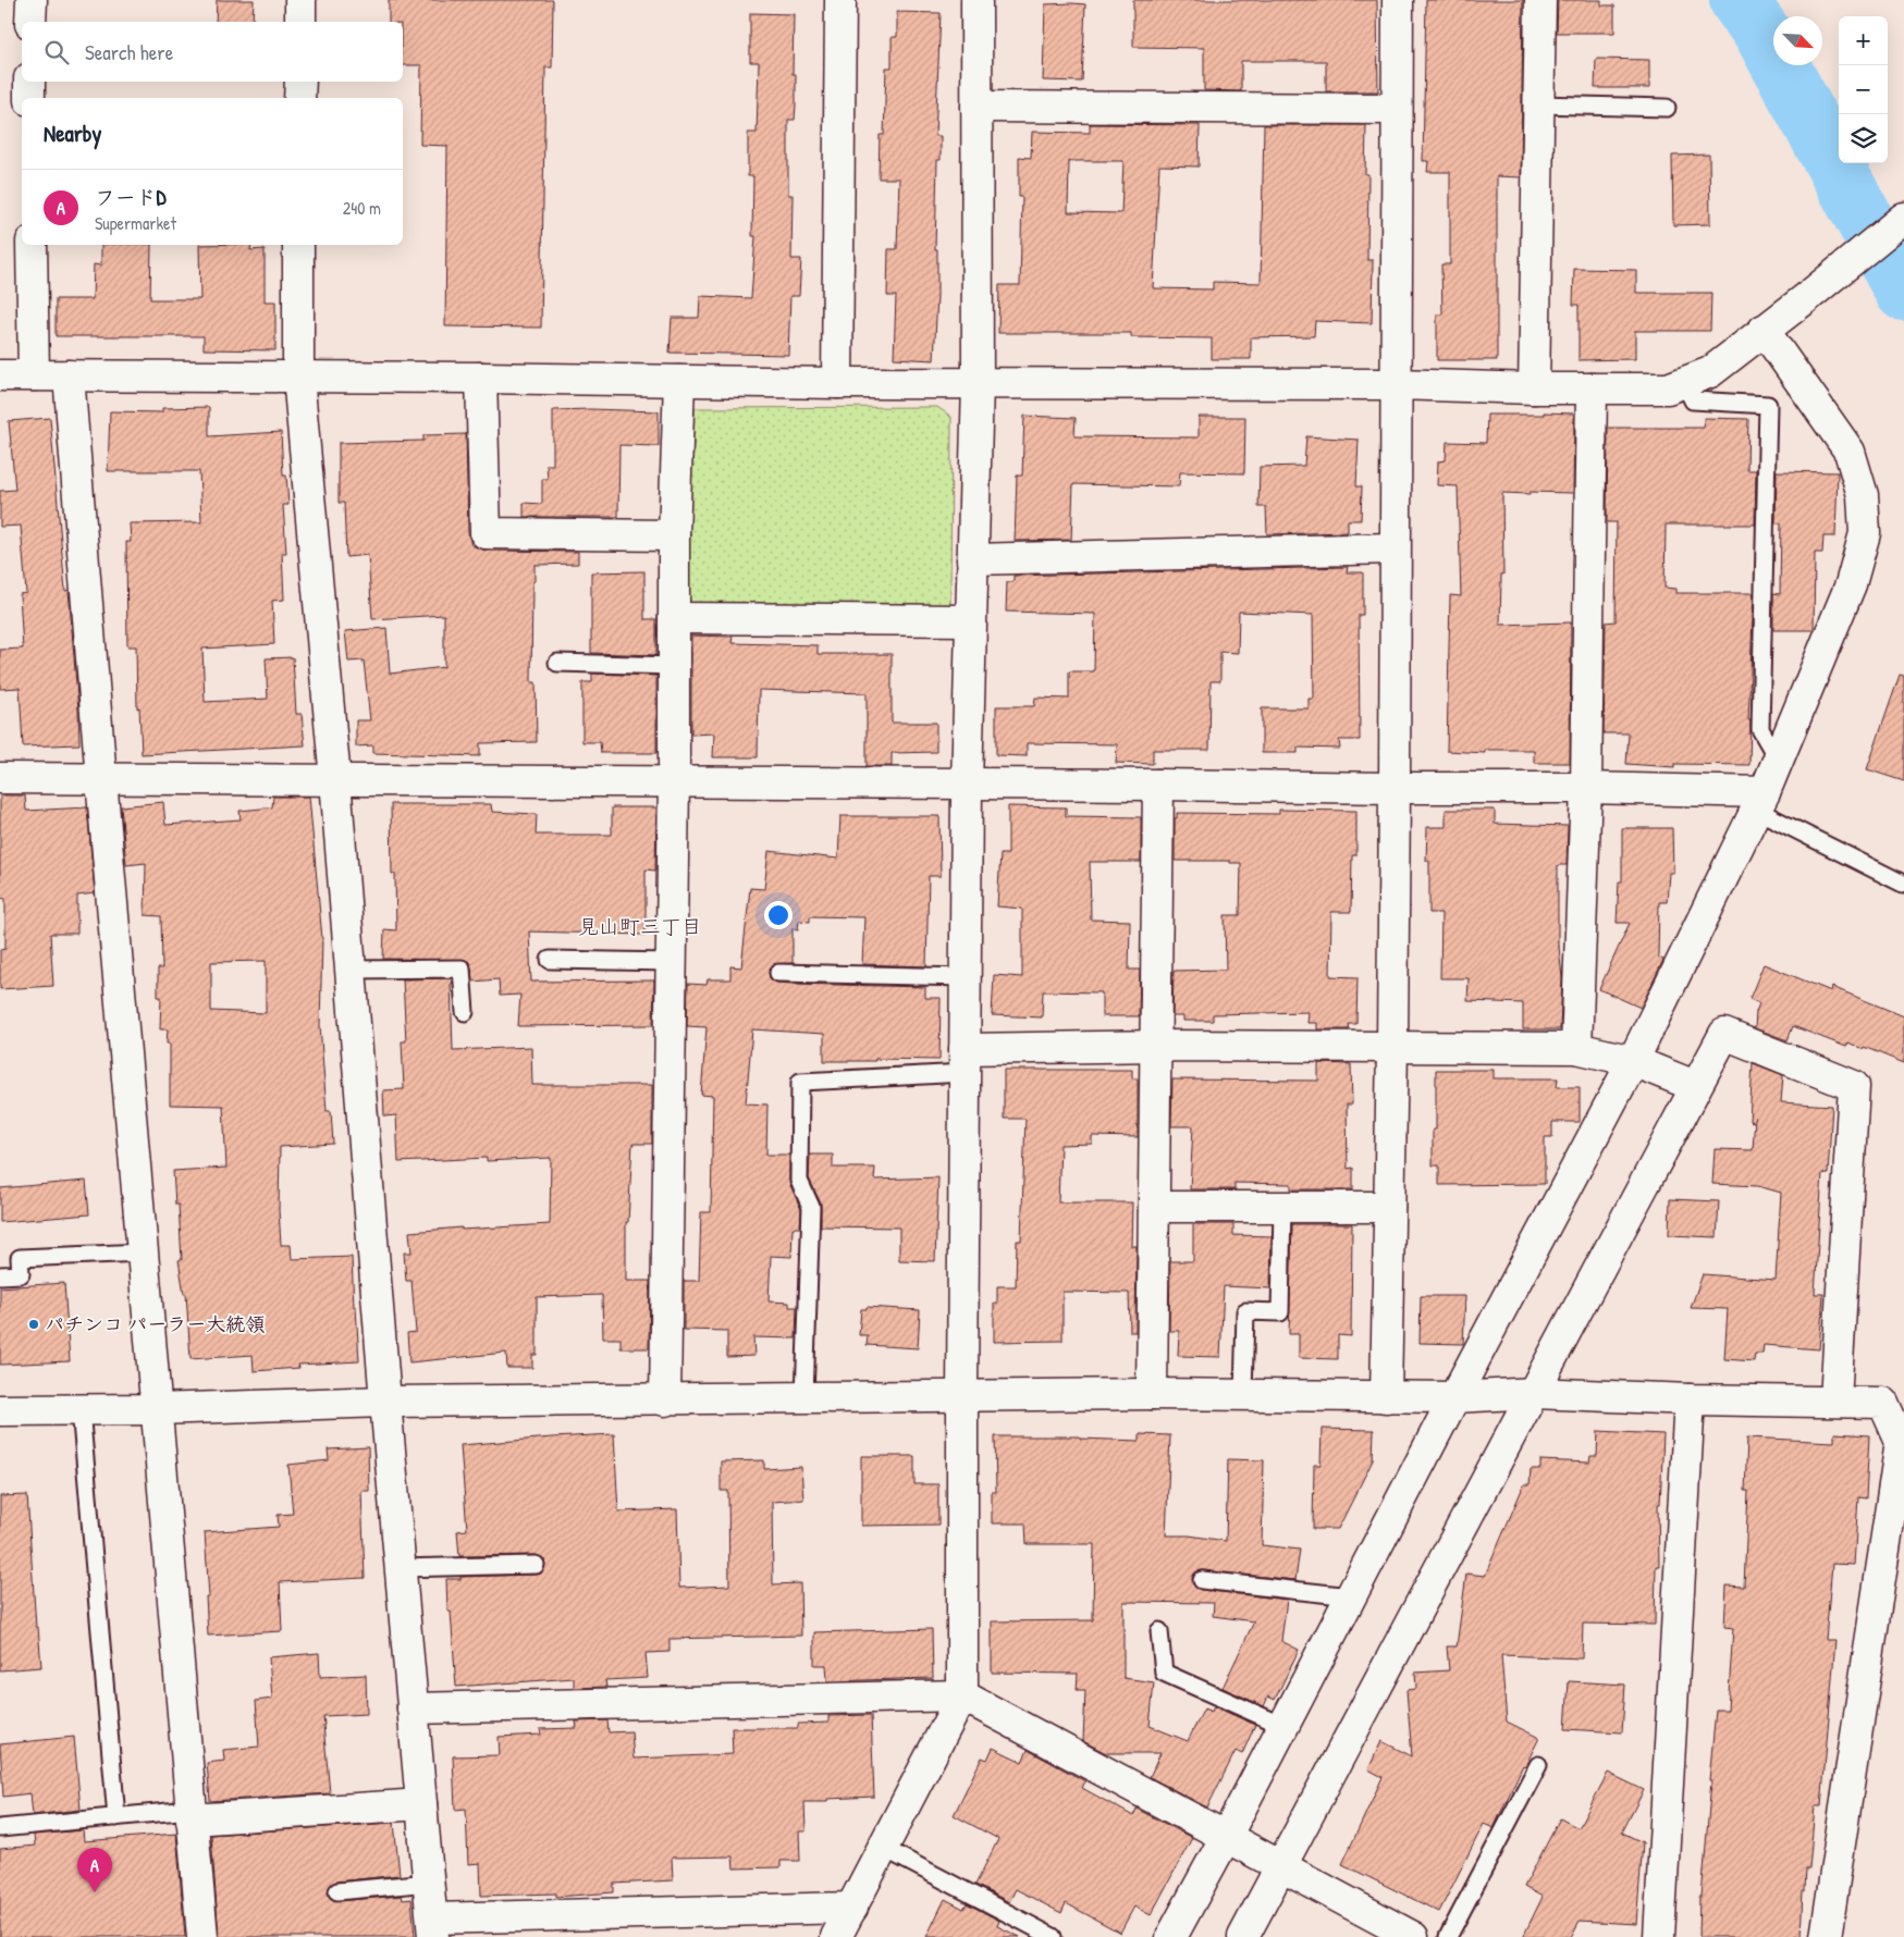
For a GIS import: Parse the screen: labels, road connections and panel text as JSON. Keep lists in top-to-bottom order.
{
  "districts": ["見山町三丁目"],
  "places": ["パチンコ パーラー大統領"],
  "north": "bottom right",
  "page": {
    "map_buttons": ["+", "−"],
    "search": "Search here",
    "heading": "Nearby",
    "list": [
      {
        "mark": "A",
        "name": "フードD",
        "note": "Supermarket",
        "value": "240 m"
      }
    ],
    "pins": "A"
  }
}
